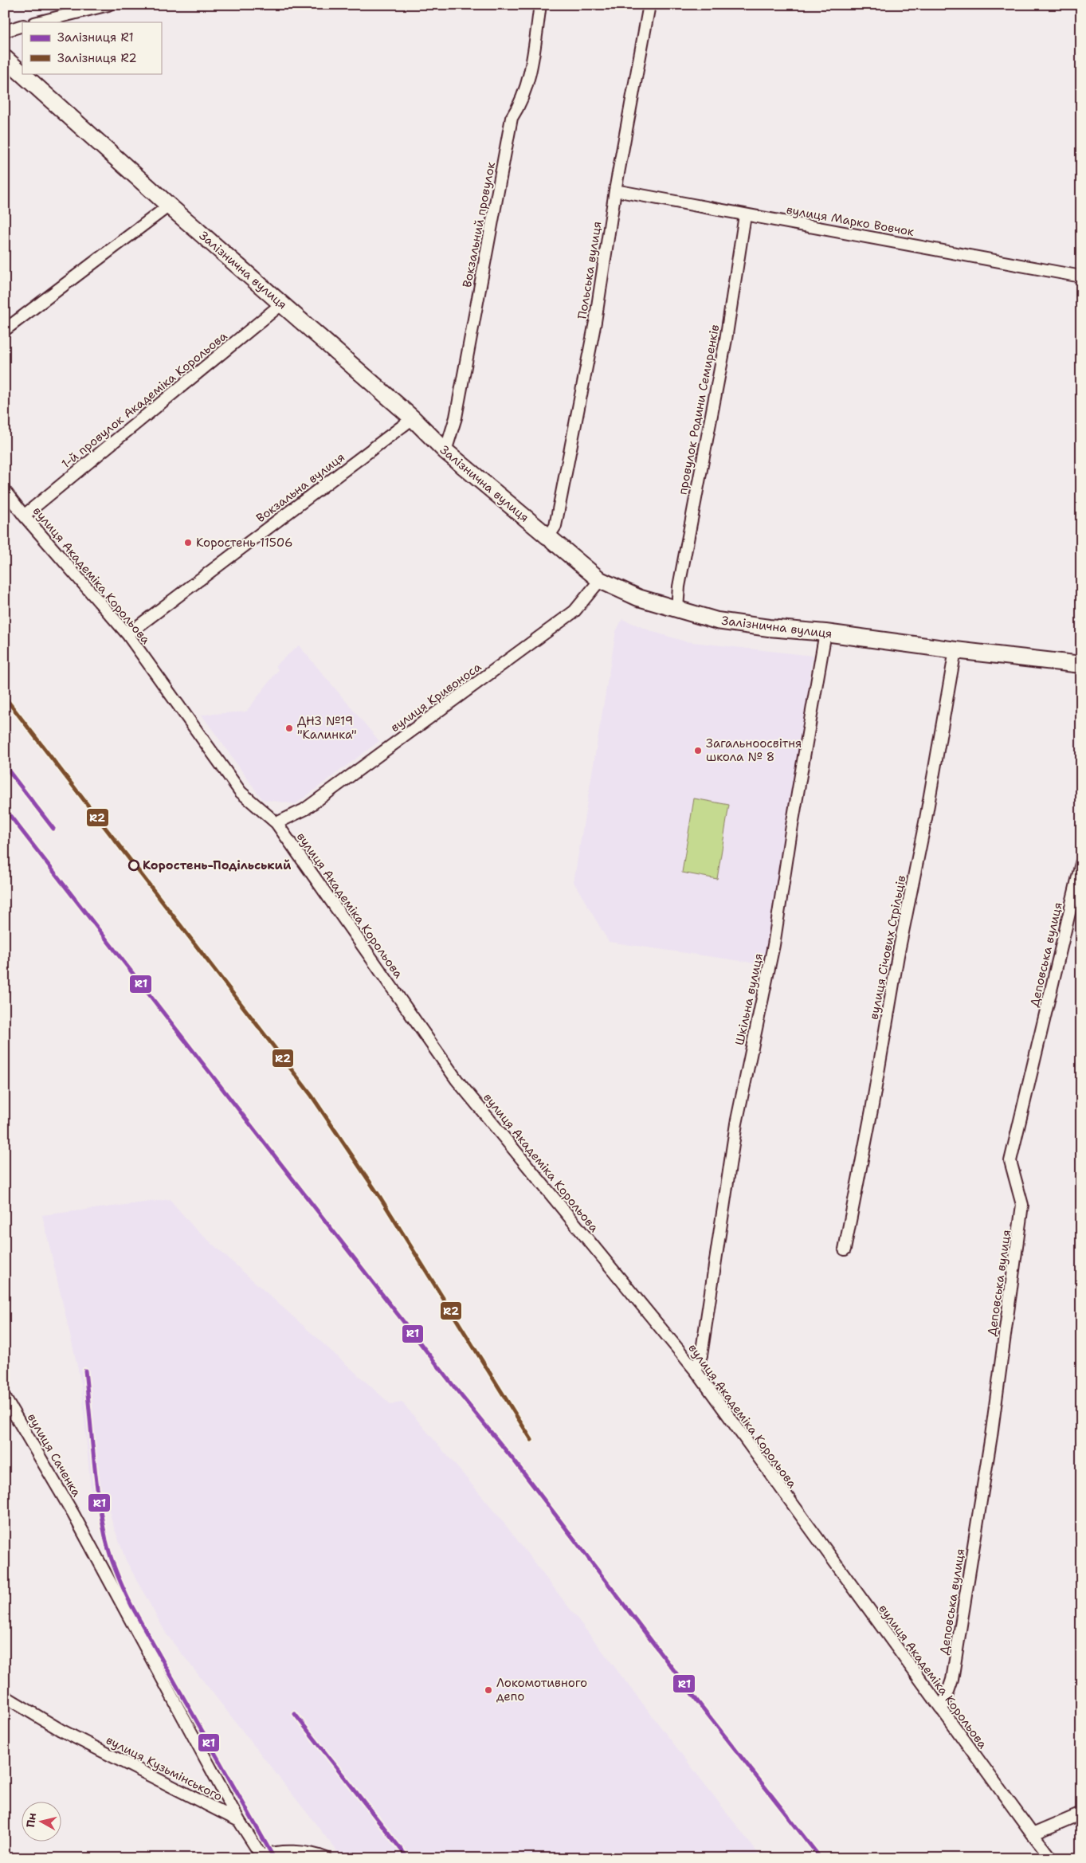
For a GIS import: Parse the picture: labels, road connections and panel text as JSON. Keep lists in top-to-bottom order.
{
  "streets": {
    "street": [
      "вулиця Марко Вовчок",
      "Вокзальний провулок",
      "Залізнична вулиця",
      "Польська вулиця",
      "1-й провулок Академіка Корольова",
      "провулок Родини Семиренків",
      "Вокзальна вулиця",
      "вулиця Академіка Корольова",
      "вулиця Кривоноса",
      "вулиця Січових Стрільців",
      "Деповська вулиця",
      "Шкільна вулиця",
      "вулиця Саченка",
      "вулиця Кузьмінського"
    ]
  },
  "crossings": [
    ["вулиця Марко Вовчок", "Польська вулиця"],
    ["вулиця Марко Вовчок", "провулок Родини Семиренків"],
    ["Вокзальний провулок", "Залізнична вулиця"],
    ["Залізнична вулиця", "Польська вулиця"],
    ["Залізнична вулиця", "1-й провулок Академіка Корольова"],
    ["Залізнична вулиця", "провулок Родини Семиренків"],
    ["Залізнична вулиця", "Вокзальна вулиця"],
    ["Залізнична вулиця", "вулиця Кривоноса"],
    ["Залізнична вулиця", "вулиця Січових Стрільців"],
    ["Залізнична вулиця", "Шкільна вулиця"],
    ["1-й провулок Академіка Корольова", "вулиця Академіка Корольова"],
    ["Вокзальна вулиця", "вулиця Академіка Корольова"],
    ["вулиця Академіка Корольова", "вулиця Кривоноса"],
    ["вулиця Академіка Корольова", "Деповська вулиця"],
    ["вулиця Академіка Корольова", "Шкільна вулиця"],
    ["вулиця Саченка", "вулиця Кузьмінського"]
  ],
  "places": [
    "Коростень 11506",
    "ДНЗ №19 \"Калинка\"",
    "Загальноосвітня школа № 8",
    "Коростень-Подільський",
    "Локомотивного депо"
  ],
  "lines": ["rail line R2", "rail line R1"],
  "legend": ["Залізниця R1", "Залізниця R2"],
  "north": "left"
}
